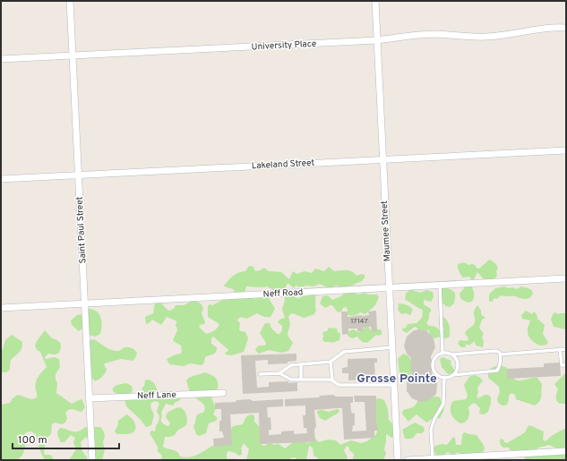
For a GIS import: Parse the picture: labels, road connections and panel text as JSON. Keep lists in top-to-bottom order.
{
  "streets": {
    "street": [
      "University Place",
      "Lakeland Street",
      "Saint Paul Street",
      "Maumee Street",
      "Neff Road",
      "Neff Lane"
    ]
  },
  "crossings": [
    ["University Place", "Saint Paul Street"],
    ["University Place", "Maumee Street"],
    ["Lakeland Street", "Saint Paul Street"],
    ["Lakeland Street", "Maumee Street"],
    ["Saint Paul Street", "Neff Road"],
    ["Saint Paul Street", "Neff Lane"],
    ["Maumee Street", "Neff Road"]
  ],
  "districts": ["Grosse Pointe"],
  "house_numbers": ["17147"],
  "scale_bar": "100 m"
}
